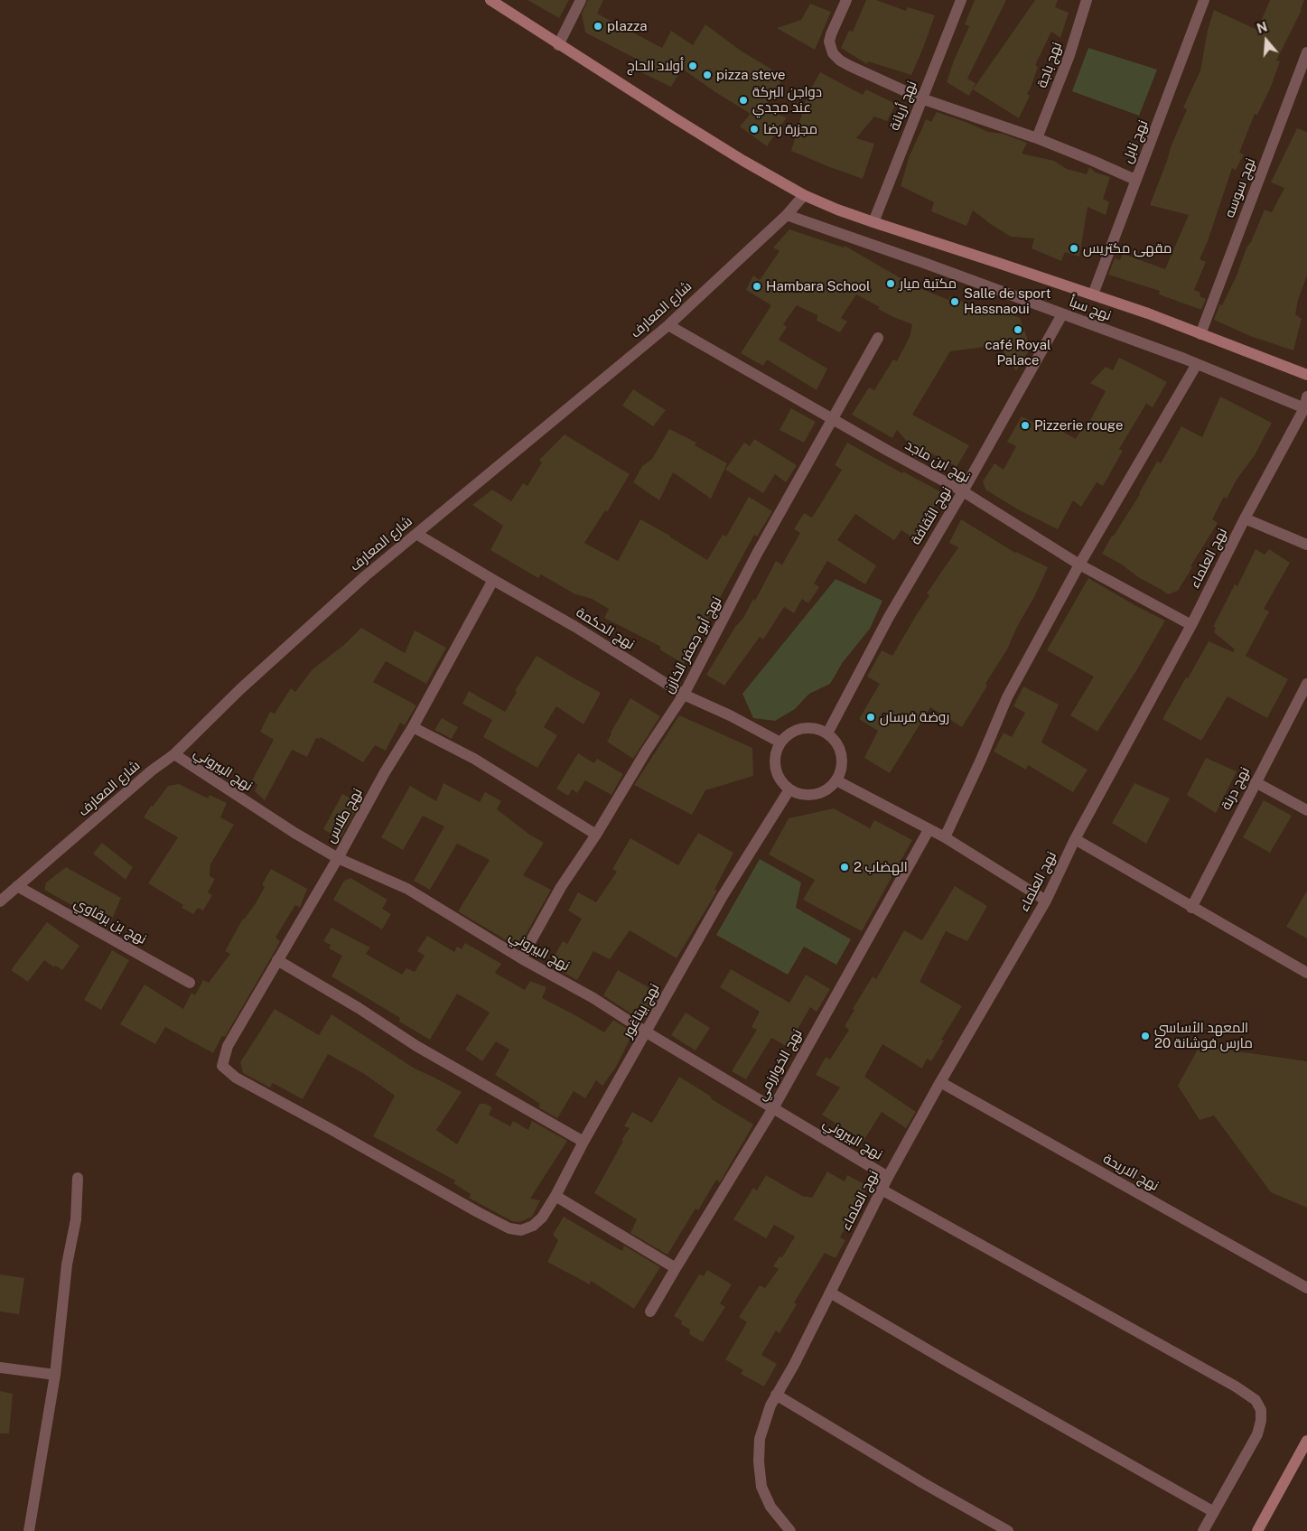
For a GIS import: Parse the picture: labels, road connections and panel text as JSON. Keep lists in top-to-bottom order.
{
  "streets": {
    "street": [
      "نهج باجة",
      "نهج أريانة",
      "نهج نابل",
      "نهج سوسه",
      "نهج سبأ",
      "شارع المعارف",
      "نهج ابن ماجد",
      "نهج الثقافة",
      "نهج العلماء",
      "نهج الحكمة",
      "نهج أبو جعفر الخازن",
      "نهج البيروني",
      "نهج درنة",
      "نهج طلاس",
      "نهج بن برقاوي",
      "نهج بيتاغور",
      "نهج الخوارزمي",
      "نهج الاريحة"
    ]
  },
  "crossings": [
    ["نهج سبأ", "شارع المعارف"],
    ["نهج سبأ", "نهج الثقافة"],
    ["نهج سبأ", "نهج العلماء"],
    ["شارع المعارف", "نهج ابن ماجد"],
    ["شارع المعارف", "نهج الحكمة"],
    ["شارع المعارف", "نهج البيروني"],
    ["شارع المعارف", "نهج بن برقاوي"],
    ["نهج ابن ماجد", "نهج الثقافة"],
    ["نهج ابن ماجد", "نهج العلماء"],
    ["نهج ابن ماجد", "نهج أبو جعفر الخازن"],
    ["نهج الثقافة", "نهج الحكمة"],
    ["نهج الثقافة", "نهج بيتاغور"],
    ["نهج العلماء", "نهج البيروني"],
    ["نهج العلماء", "نهج الاريحة"],
    ["نهج الحكمة", "نهج أبو جعفر الخازن"],
    ["نهج الحكمة", "نهج طلاس"],
    ["نهج الحكمة", "نهج بيتاغور"],
    ["نهج أبو جعفر الخازن", "نهج البيروني"],
    ["نهج البيروني", "نهج طلاس"],
    ["نهج البيروني", "نهج بيتاغور"],
    ["نهج البيروني", "نهج الخوارزمي"],
    ["نهج طلاس", "نهج بيتاغور"]
  ],
  "places": [
    "plazza",
    "أولاد الحاج",
    "pizza steve",
    "دواجن البركة عند مجدي",
    "مجزرة رضا",
    "مقهى مكتريس",
    "مكتبة ميار",
    "Hambara School",
    "Salle de sport Hassnaoui",
    "café Royal Palace",
    "Pizzerie rouge",
    "روضة فرسان",
    "الهضاب 2",
    "المعهد الأساسي 20 مارس فوشانة"
  ],
  "north": "top"
}
